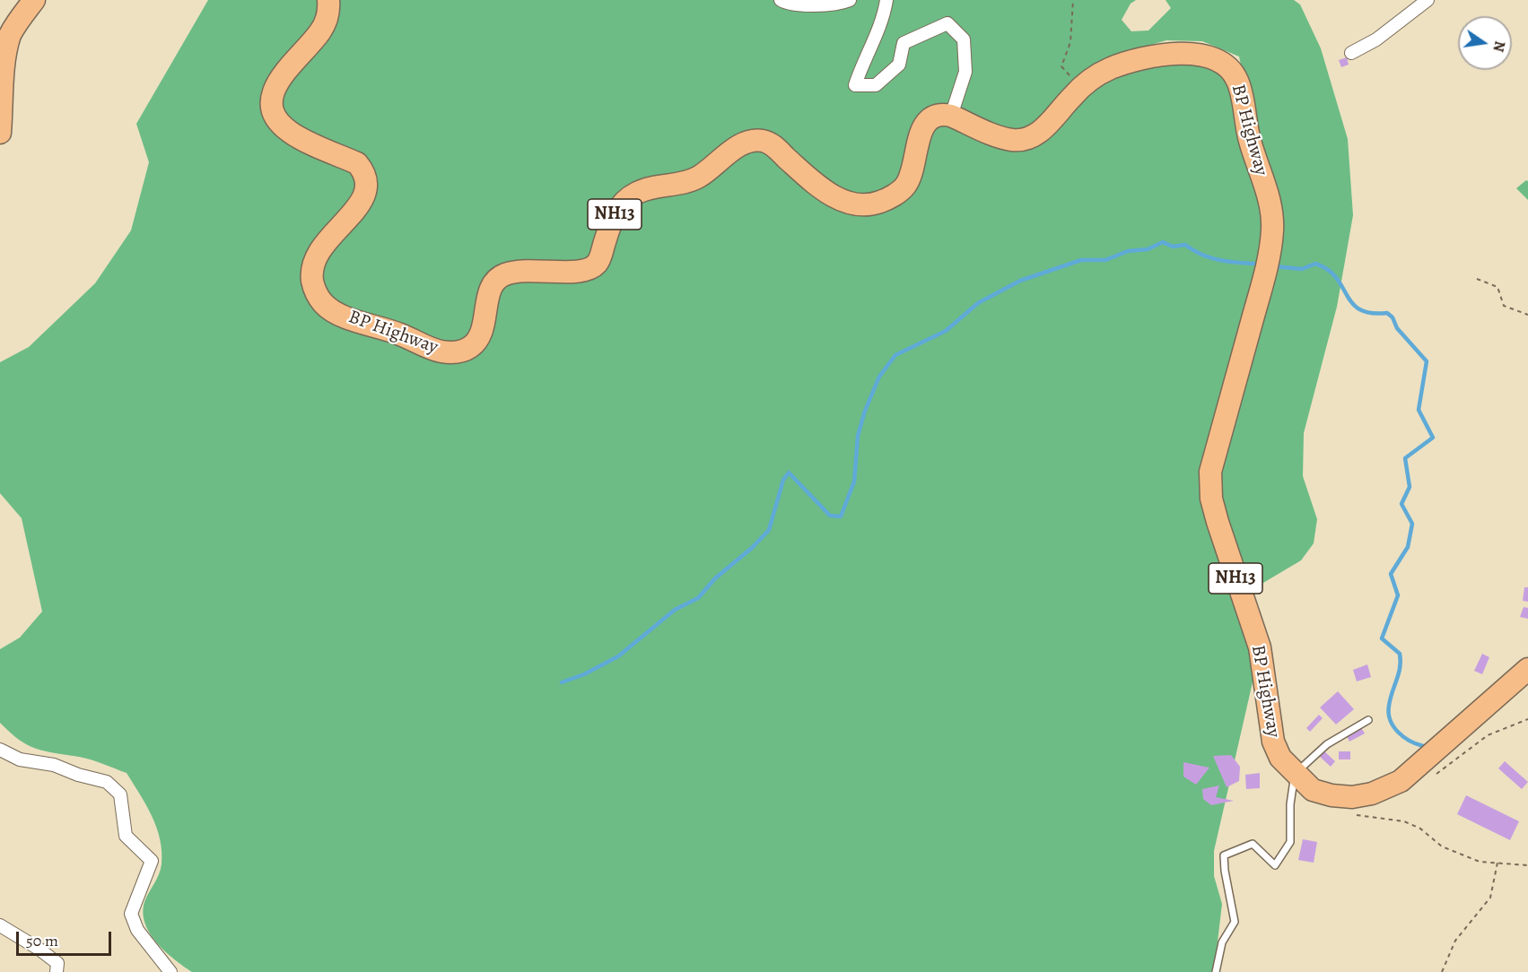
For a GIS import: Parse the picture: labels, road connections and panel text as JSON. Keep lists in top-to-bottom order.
{
  "streets": {
    "highway": ["BP Highway", "NH13"]
  },
  "scale_bar": "50 m",
  "north": "right"
}
